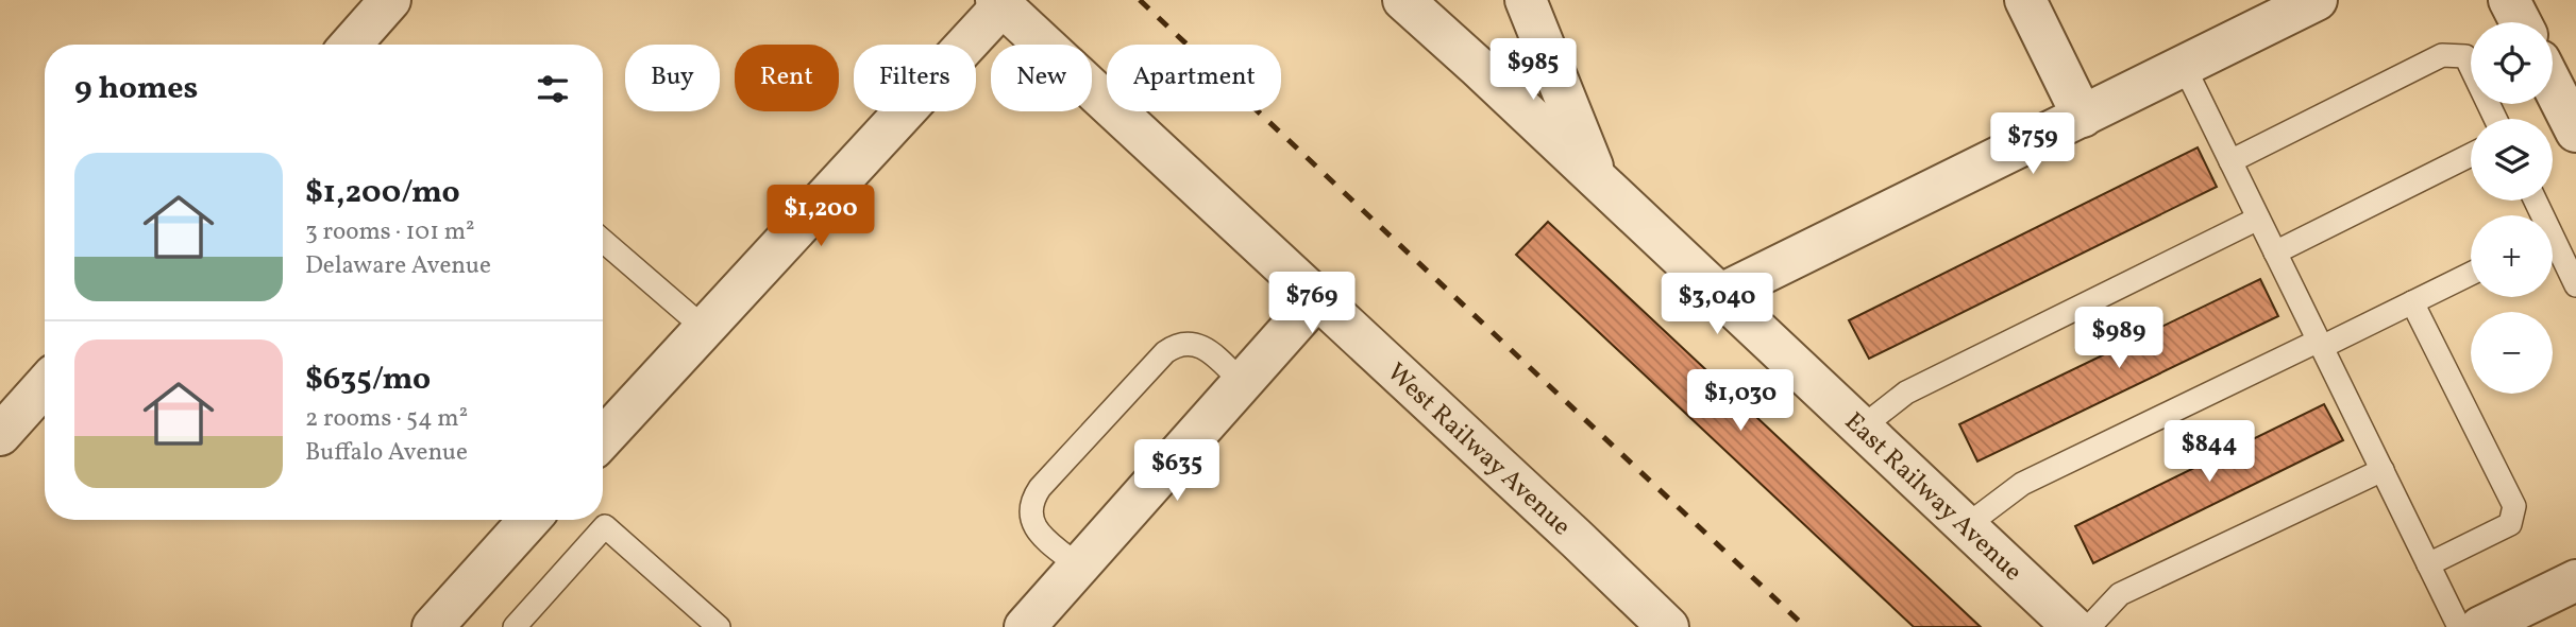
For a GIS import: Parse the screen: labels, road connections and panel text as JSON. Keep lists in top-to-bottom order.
{
  "streets": {
    "street": ["West Railway Avenue", "East Railway Avenue"]
  },
  "page": {
    "map_buttons": ["+", "−"],
    "price": [
      "$985",
      "$759",
      "$1,200",
      "$769",
      "$3,040",
      "$989",
      "$1,030",
      "$844",
      "$635"
    ],
    "chip": [
      "Buy",
      "Rent",
      "Filters",
      "New",
      "Apartment"
    ],
    "heading": "9 homes",
    "list": [
      {
        "name": "$1,200/mo",
        "note": "3 rooms · 101 m² · Delaware Avenue"
      },
      {
        "name": "$635/mo",
        "note": "2 rooms · 54 m² · Buffalo Avenue"
      }
    ]
  }
}
